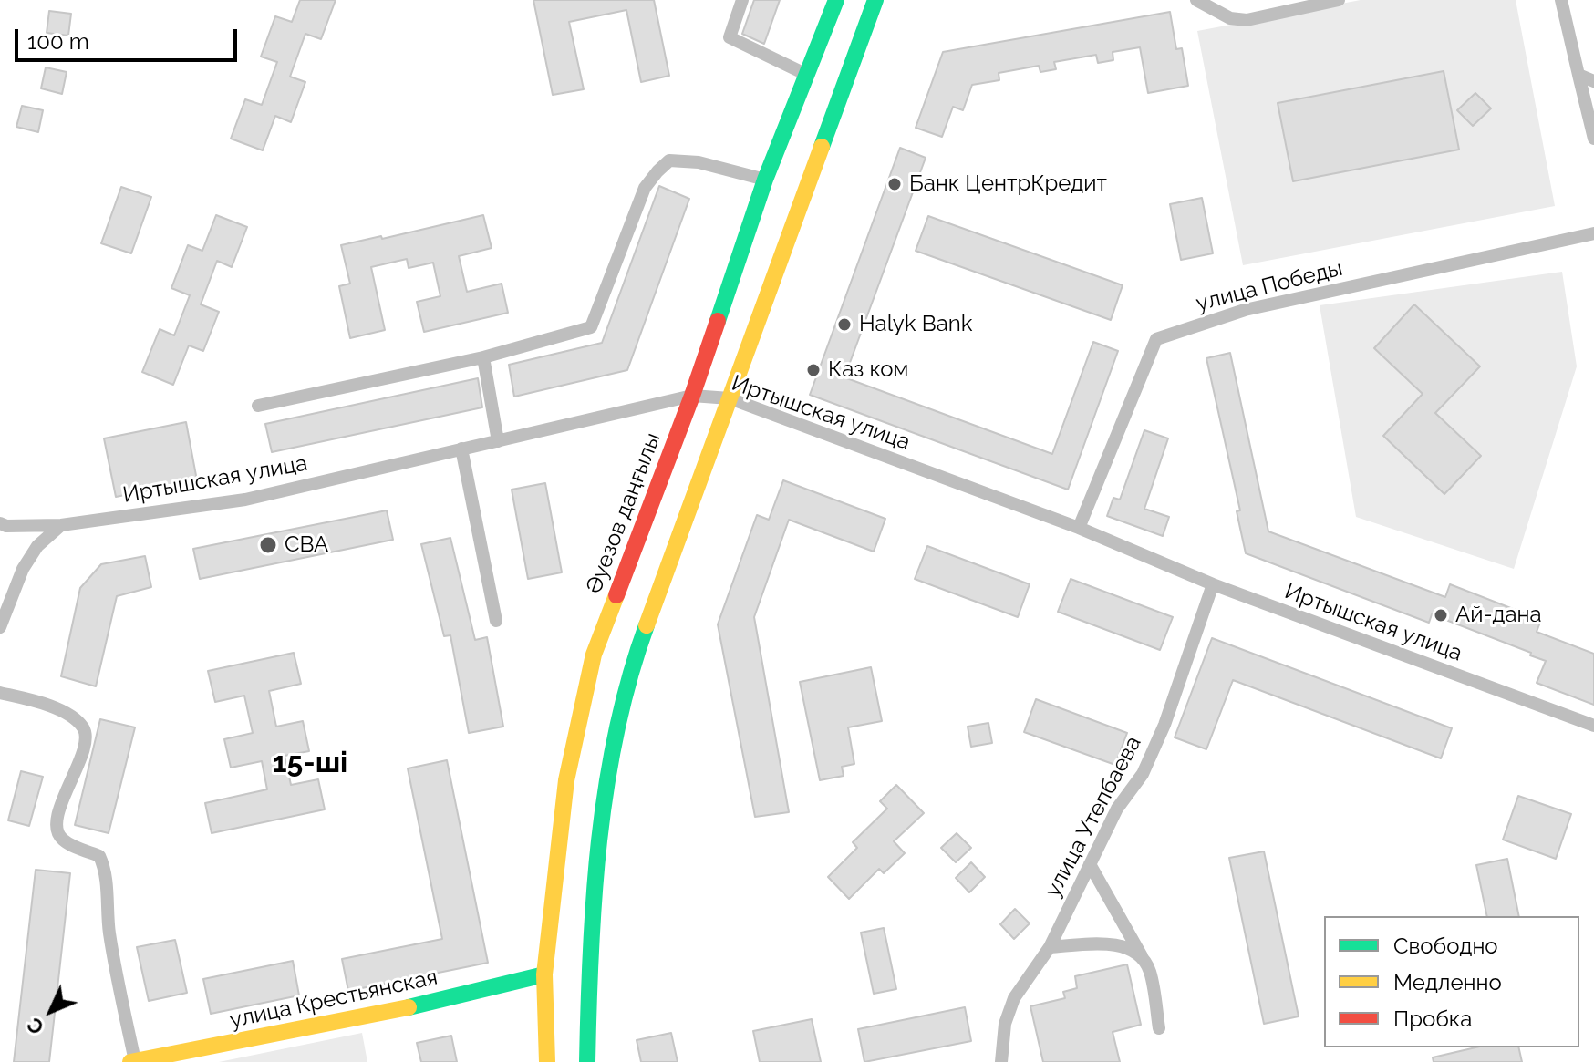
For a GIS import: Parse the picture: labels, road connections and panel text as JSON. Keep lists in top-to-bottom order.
{
  "streets": {
    "main road": ["Әуезов даңғылы", "улица Крестьянская"],
    "street": ["улица Победы", "Иртышская улица", "улица Утепбаева"]
  },
  "crossings": [
    ["улица Победы", "Иртышская улица"],
    ["Иртышская улица", "Әуезов даңғылы"],
    ["Иртышская улица", "улица Утепбаева"],
    ["Әуезов даңғылы", "улица Крестьянская"]
  ],
  "districts": ["15-ші"],
  "places": [
    "Банк ЦентрКредит",
    "Halyk Bank",
    "Каз ком",
    "СВА",
    "Ай-дана"
  ],
  "legend": ["Свободно", "Медленно", "Пробка"],
  "scale_bar": "100 m",
  "north": "bottom left"
}
